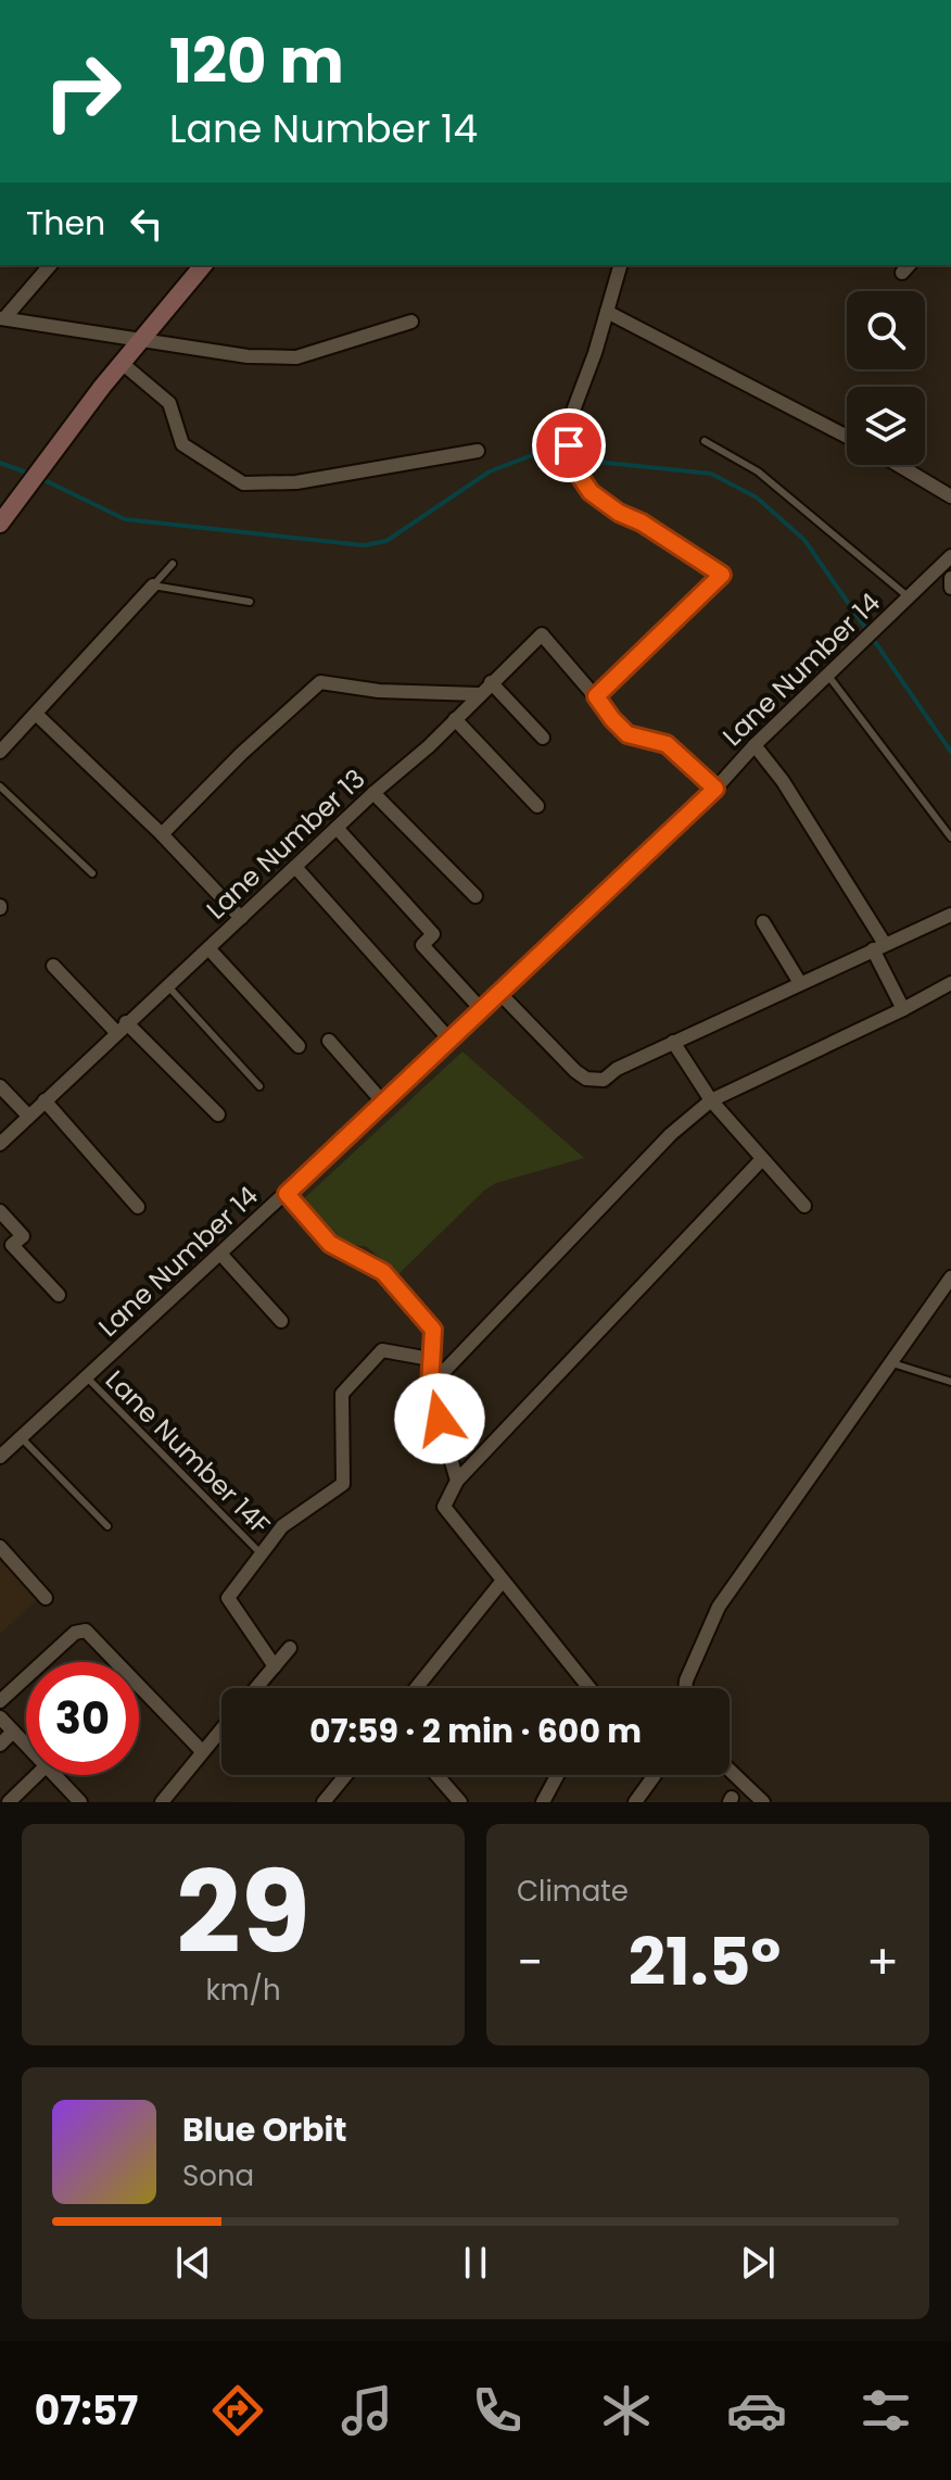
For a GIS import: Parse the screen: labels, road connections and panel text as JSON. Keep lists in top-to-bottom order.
{
  "streets": {
    "street": ["Lane Number 14", "Lane Number 13"],
    "lane": ["Lane Number 14F"]
  },
  "crossings": [
    ["Lane Number 14", "Lane Number 14F"]
  ],
  "page": {
    "turn": ["120 m", "Lane Number 14"],
    "then": "Then",
    "limit": "30",
    "trip": "07:59 · 2 min · 600 m",
    "tile": [
      ["29", "km/h"],
      "Climate"
    ],
    "heat": ["−", "21.5°", "+"],
    "song": ["Blue Orbit", "Sona"],
    "tabs": "07:57"
  }
}
